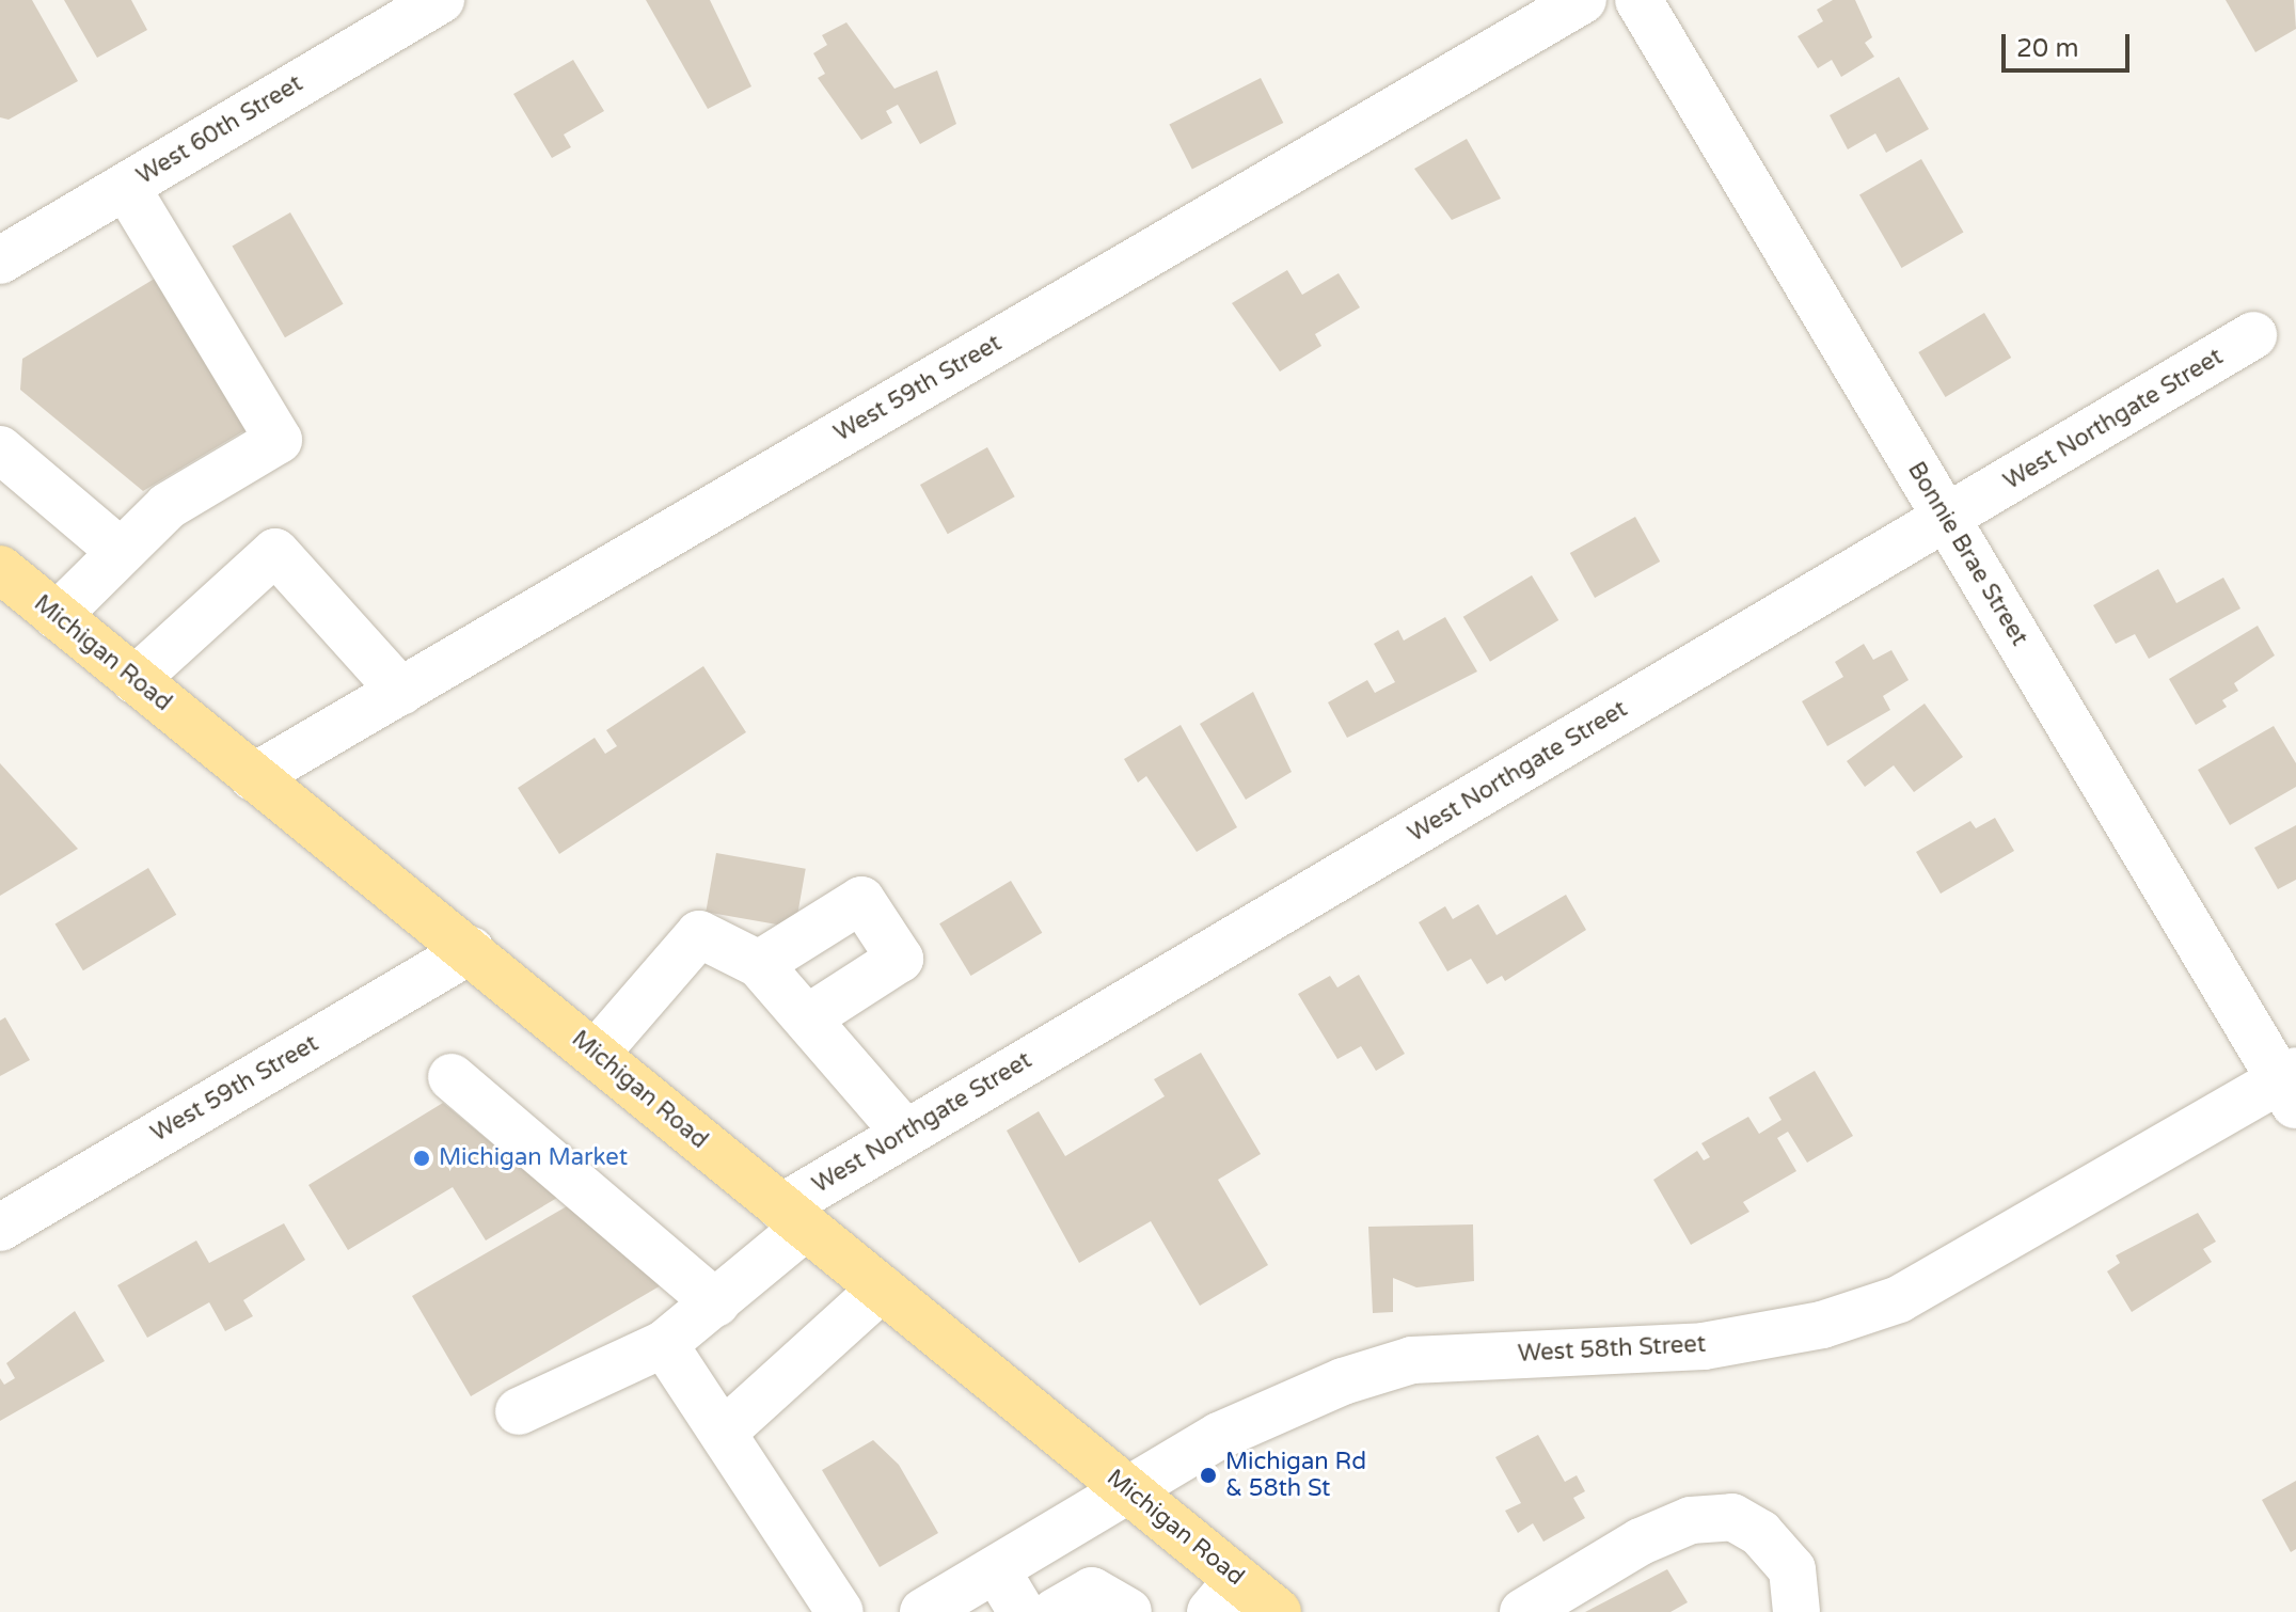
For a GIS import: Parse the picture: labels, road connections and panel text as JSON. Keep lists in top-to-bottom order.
{
  "streets": {
    "main road": ["Michigan Road"],
    "street": [
      "West 60th Street",
      "West 59th Street",
      "West Northgate Street",
      "Bonnie Brae Street",
      "West 58th Street"
    ]
  },
  "crossings": [
    ["West 59th Street", "Michigan Road"],
    ["West Northgate Street", "Bonnie Brae Street"],
    ["West Northgate Street", "Michigan Road"],
    ["Bonnie Brae Street", "West 58th Street"],
    ["Michigan Road", "West 58th Street"]
  ],
  "places": ["Michigan Market", "Michigan Rd & 58th St"],
  "scale_bar": "20 m"
}
